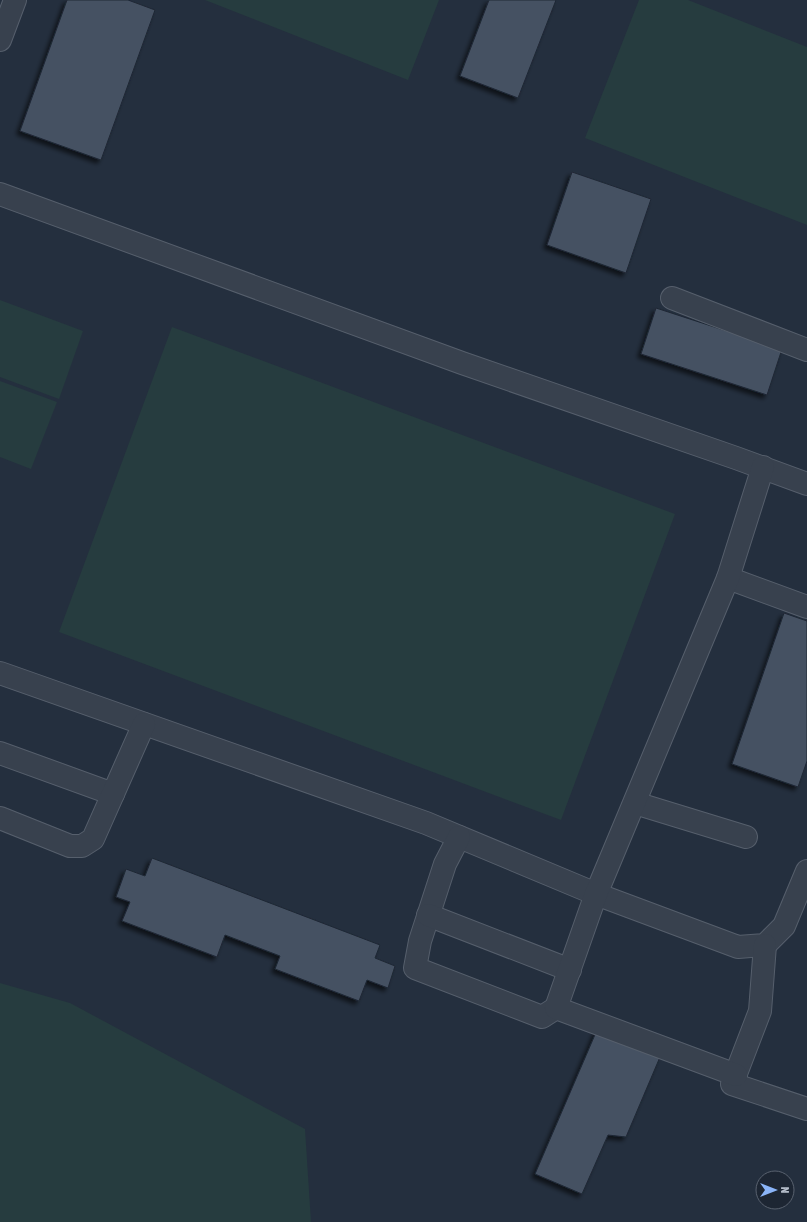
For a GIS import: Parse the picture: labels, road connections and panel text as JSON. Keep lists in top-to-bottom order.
{
  "north": "right"
}
